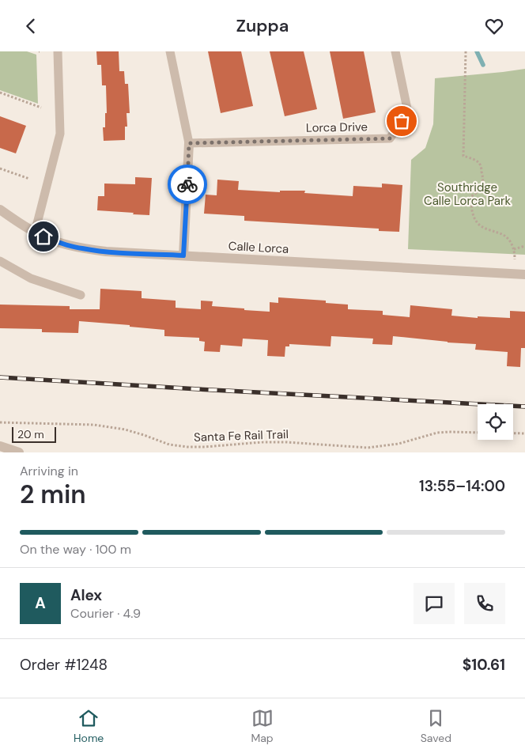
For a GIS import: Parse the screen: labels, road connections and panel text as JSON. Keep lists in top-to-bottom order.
{
  "streets": {
    "street": ["Calle Lorca"],
    "lane": ["Lorca Drive"],
    "path": ["Santa Fe Rail Trail"]
  },
  "parks": ["Southridge Calle Lorca Park"],
  "scale_bar": "20 m",
  "page": {
    "header": "Zuppa",
    "scale": "20 m",
    "heading": ["2 min", "Arriving in", "13:55–14:00"],
    "panel": [
      "Alex",
      "Courier · 4.9",
      "Order #1248",
      "$10.61"
    ],
    "bar": "On the way · 100 m",
    "round": "A",
    "tabs": ["Home", "Map", "Saved"]
  }
}
